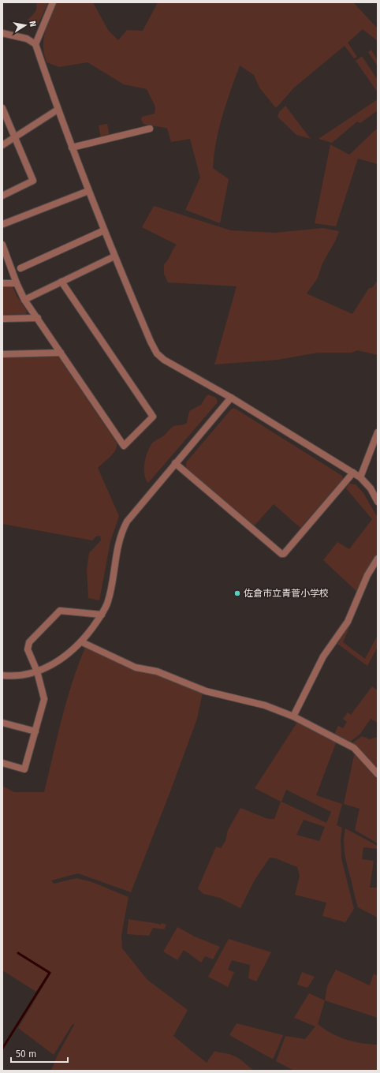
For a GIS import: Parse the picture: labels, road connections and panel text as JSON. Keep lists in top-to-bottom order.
{
  "places": ["佐倉市立青菅小学校"],
  "scale_bar": "50 m",
  "north": "right"
}
